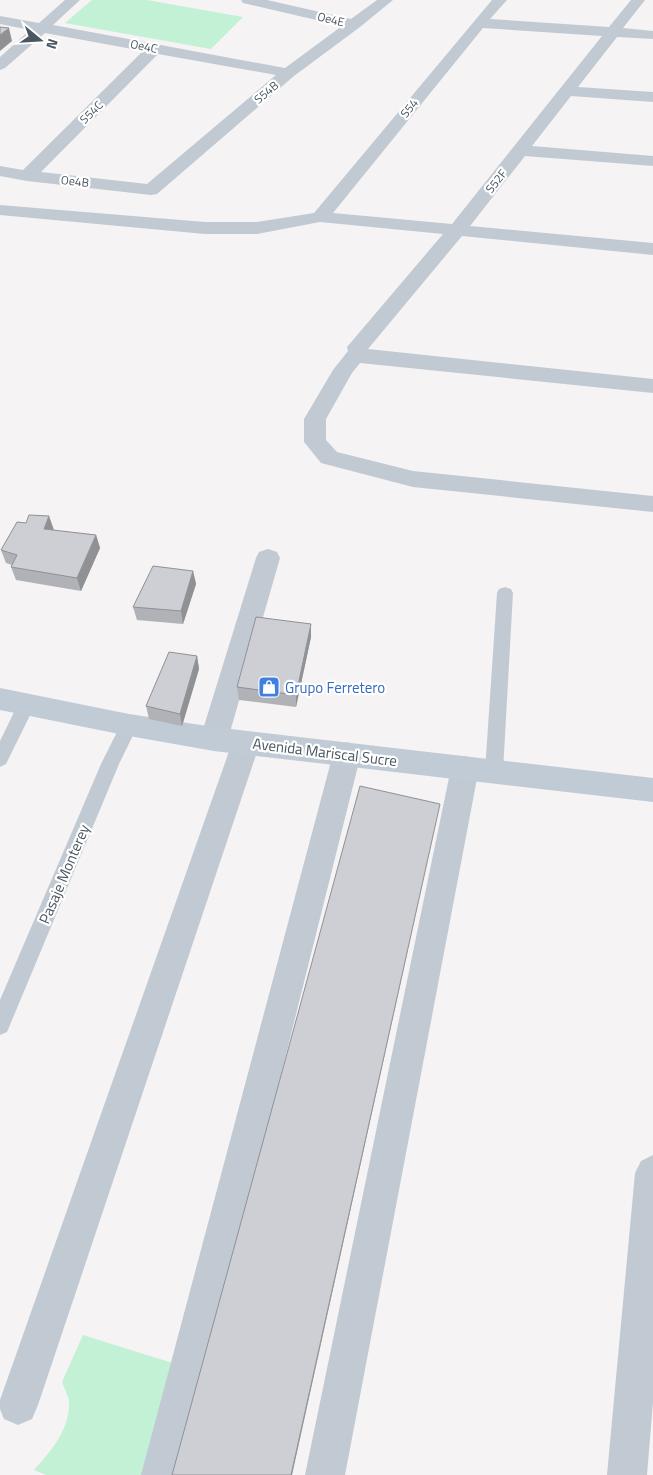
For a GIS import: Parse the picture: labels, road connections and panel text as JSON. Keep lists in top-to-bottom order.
{
  "streets": {
    "main road": ["Avenida Mariscal Sucre"],
    "street": [
      "Oe4E",
      "Oe4C",
      "S54B",
      "S54",
      "S54C",
      "Oe4B",
      "S52F"
    ],
    "lane": ["Pasaje Monterey"]
  },
  "crossings": [
    ["Oe4E", "S54B"],
    ["Oe4C", "S54B"],
    ["Oe4C", "S54C"],
    ["S54B", "Oe4B"],
    ["S54C", "Oe4B"],
    ["Avenida Mariscal Sucre", "Pasaje Monterey"]
  ],
  "places": {
    "shop": ["Grupo Ferretero"]
  },
  "north": "right"
}
